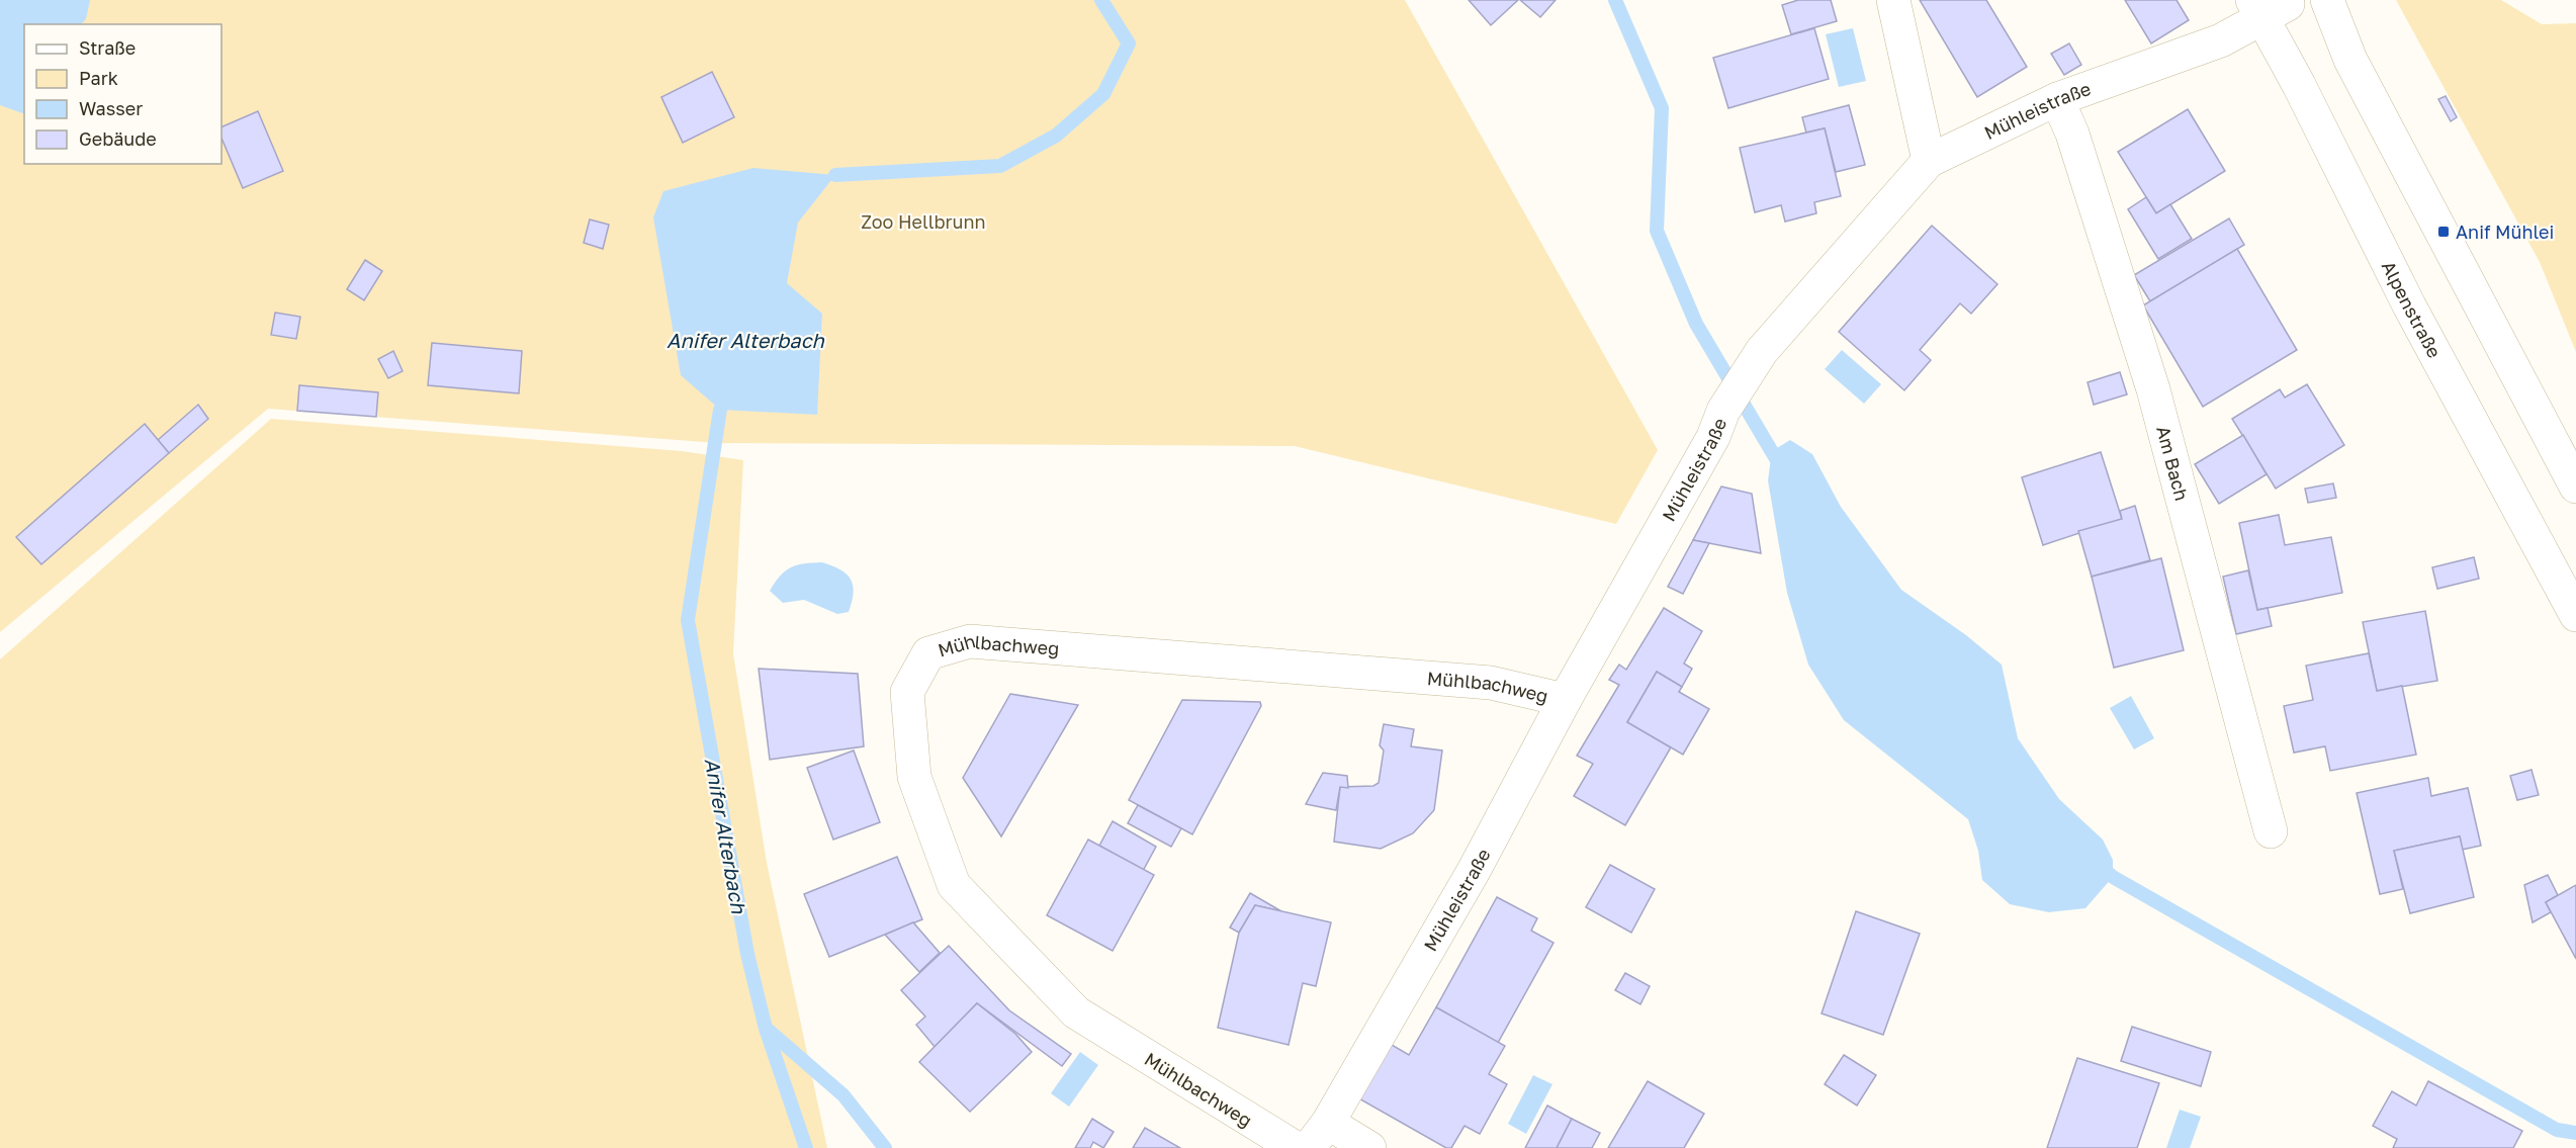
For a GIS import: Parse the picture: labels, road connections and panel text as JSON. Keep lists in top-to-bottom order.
{
  "streets": {
    "street": [
      "Mühleistraße",
      "Alpenstraße",
      "Am Bach",
      "Mühlbachweg"
    ]
  },
  "crossings": [
    ["Mühleistraße", "Alpenstraße"],
    ["Mühleistraße", "Am Bach"],
    ["Mühleistraße", "Mühlbachweg"]
  ],
  "water": ["Anifer Alterbach"],
  "parks": ["Zoo Hellbrunn"],
  "places": {
    "transit": ["Anif Mühlei"]
  },
  "legend": [
    "Straße",
    "Park",
    "Wasser",
    "Gebäude"
  ]
}
